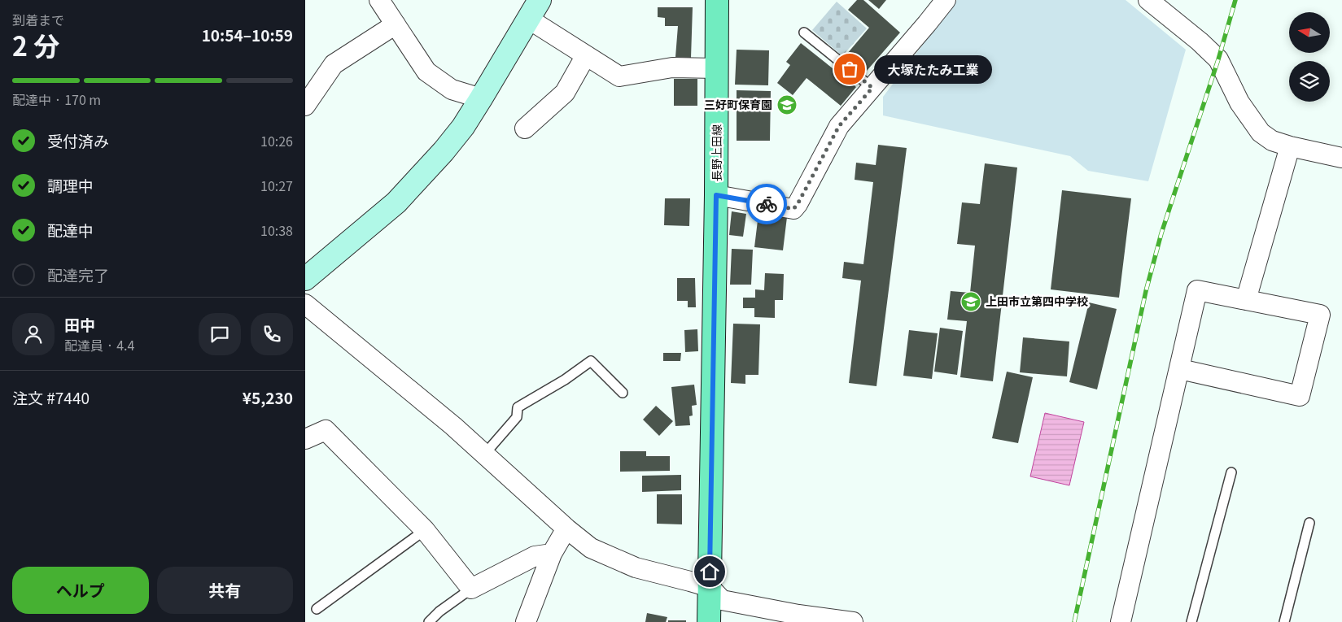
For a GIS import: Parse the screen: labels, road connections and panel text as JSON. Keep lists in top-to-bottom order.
{
  "streets": {
    "main road": ["長野上田線"]
  },
  "places": {
    "other": ["大塚たたみ工業"],
    "school or university": ["三好町保育園", "上田市立第四中学校"]
  },
  "north": "left",
  "page": {
    "heading": ["2 分", "到着まで", "10:54–10:59"],
    "panel": [
      "田中",
      "配達員 · 4.4",
      "注文 #7440",
      "¥5,230"
    ],
    "bubble": "大塚たたみ工業",
    "bar": "配達中 · 170 m",
    "list": [
      ["受付済み", "10:26"],
      ["調理中", "10:27"],
      ["配達中", "10:38"],
      "配達完了"
    ],
    "buttons": ["ヘルプ", "共有"]
  }
}
